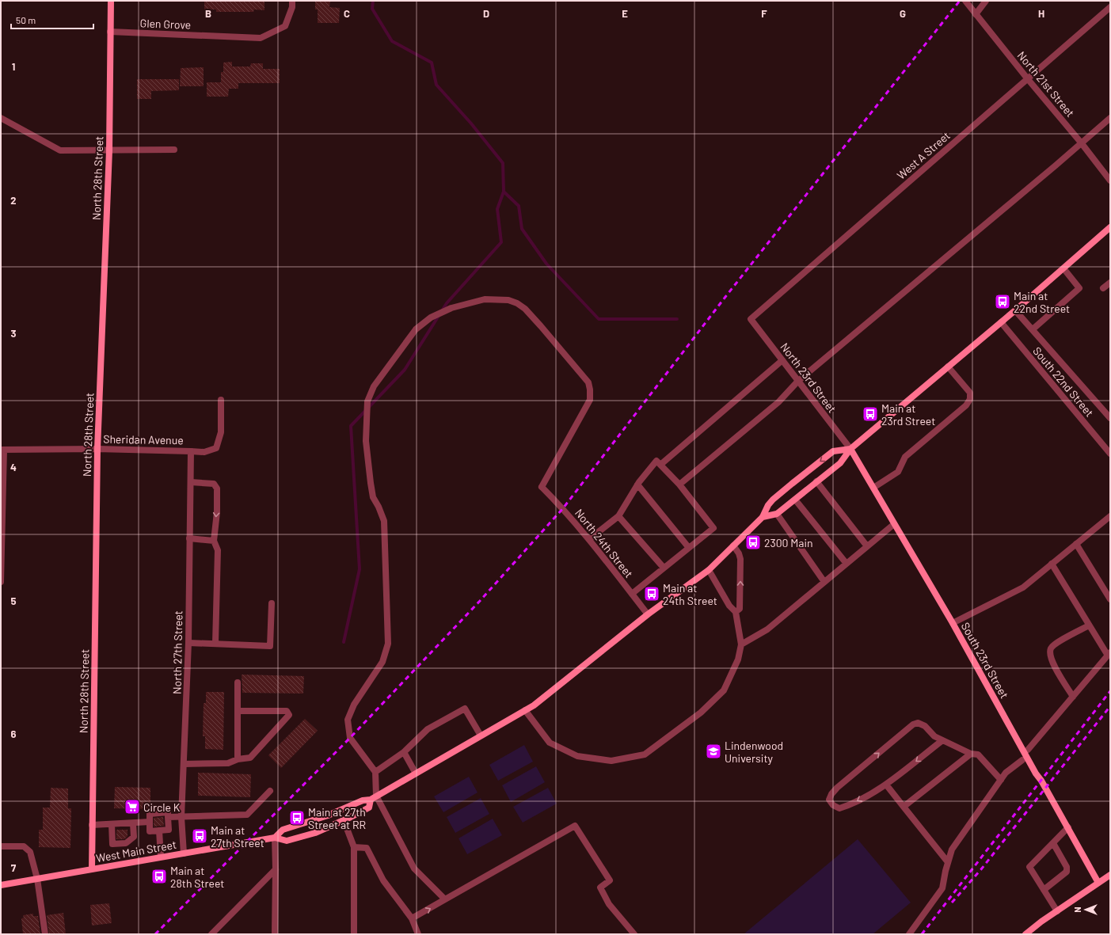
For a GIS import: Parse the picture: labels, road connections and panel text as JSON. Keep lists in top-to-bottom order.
{
  "streets": {
    "main road": ["North 28th Street", "South 23rd Street", "West Main Street"],
    "street": [
      "Glen Grove",
      "North 21st Street",
      "West A Street",
      "North 23rd Street",
      "South 22nd Street",
      "Sheridan Avenue",
      "North 24th Street",
      "North 27th Street"
    ]
  },
  "crossings": [
    ["Glen Grove", "North 28th Street"],
    ["North 21st Street", "West A Street"],
    ["West A Street", "North 23rd Street"],
    ["North 28th Street", "Sheridan Avenue"],
    ["North 28th Street", "West Main Street"],
    ["North 23rd Street", "South 23rd Street"],
    ["Sheridan Avenue", "North 27th Street"],
    ["North 27th Street", "West Main Street"]
  ],
  "places": {
    "bus stop": [
      "Main at 22nd Street",
      "Main at 23rd Street",
      "2300 Main",
      "Main at 24th Street",
      "Main at 27th Street at RR",
      "Main at 27th Street",
      "Main at 28th Street"
    ],
    "school or university": ["Lindenwood University"],
    "supermarket": ["Circle K"]
  },
  "scale_bar": "50 m",
  "north": "left",
  "grid": {
    "columns": [
      "B",
      "C",
      "D",
      "E",
      "F",
      "G",
      "H"
    ],
    "rows": [
      "1",
      "2",
      "3",
      "4",
      "5",
      "6",
      "7"
    ]
  }
}
